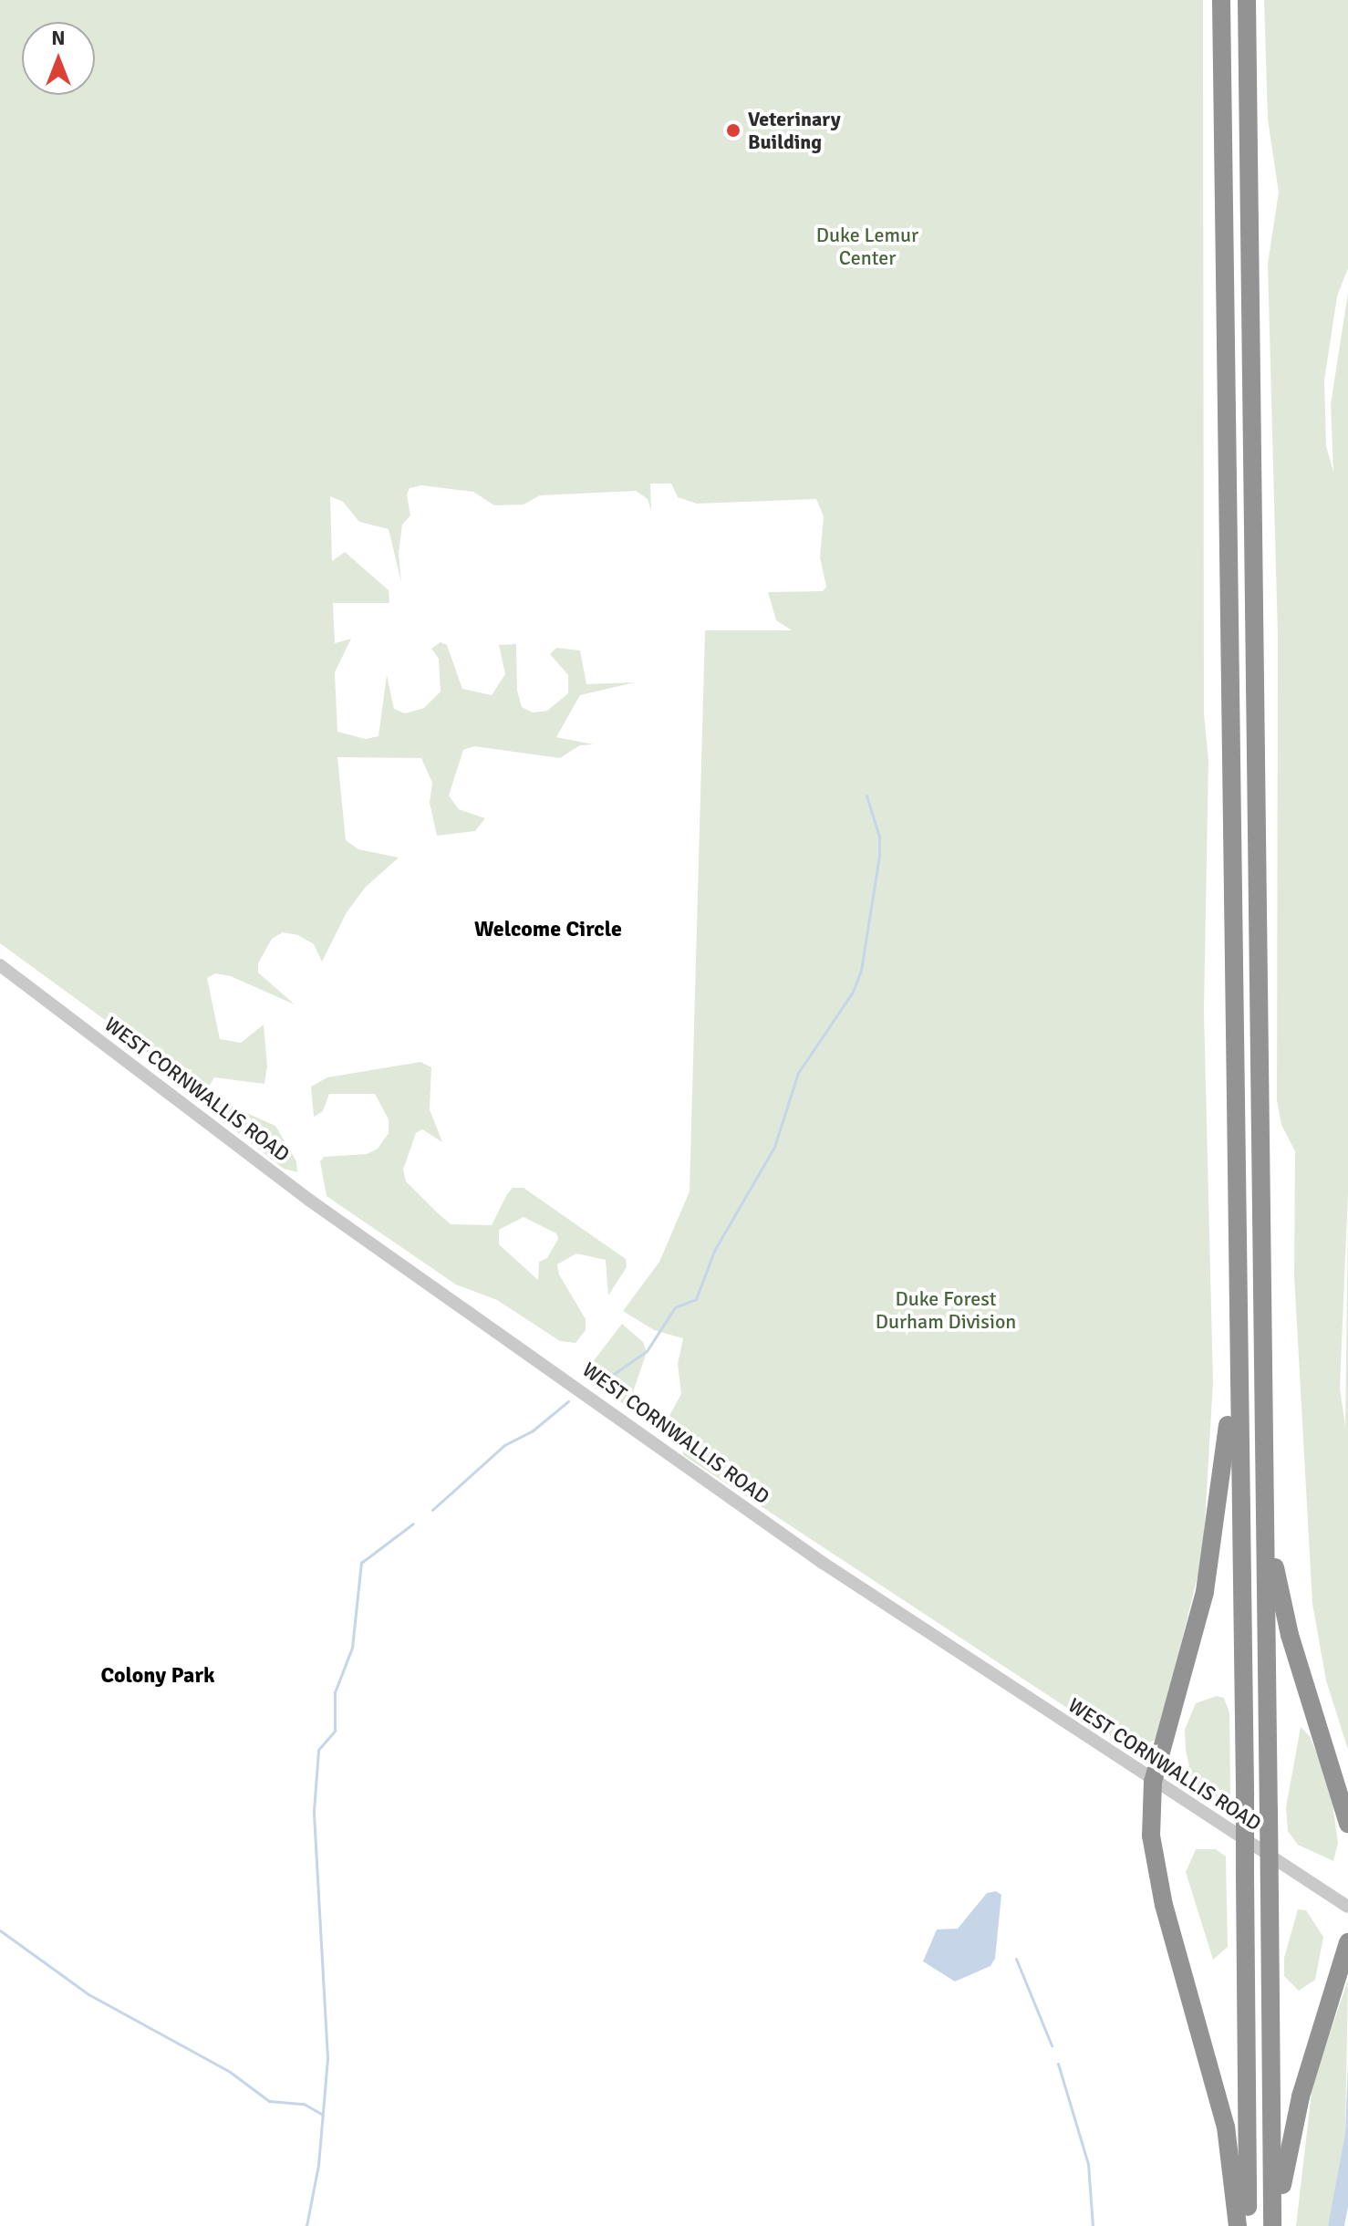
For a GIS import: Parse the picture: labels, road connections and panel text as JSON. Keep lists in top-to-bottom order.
{
  "streets": {
    "street": ["WEST CORNWALLIS ROAD"]
  },
  "districts": ["Welcome Circle", "Colony Park"],
  "parks": ["Duke Lemur Center", "Duke Forest Durham Division"],
  "places": ["Veterinary Building"],
  "north": "top"
}
